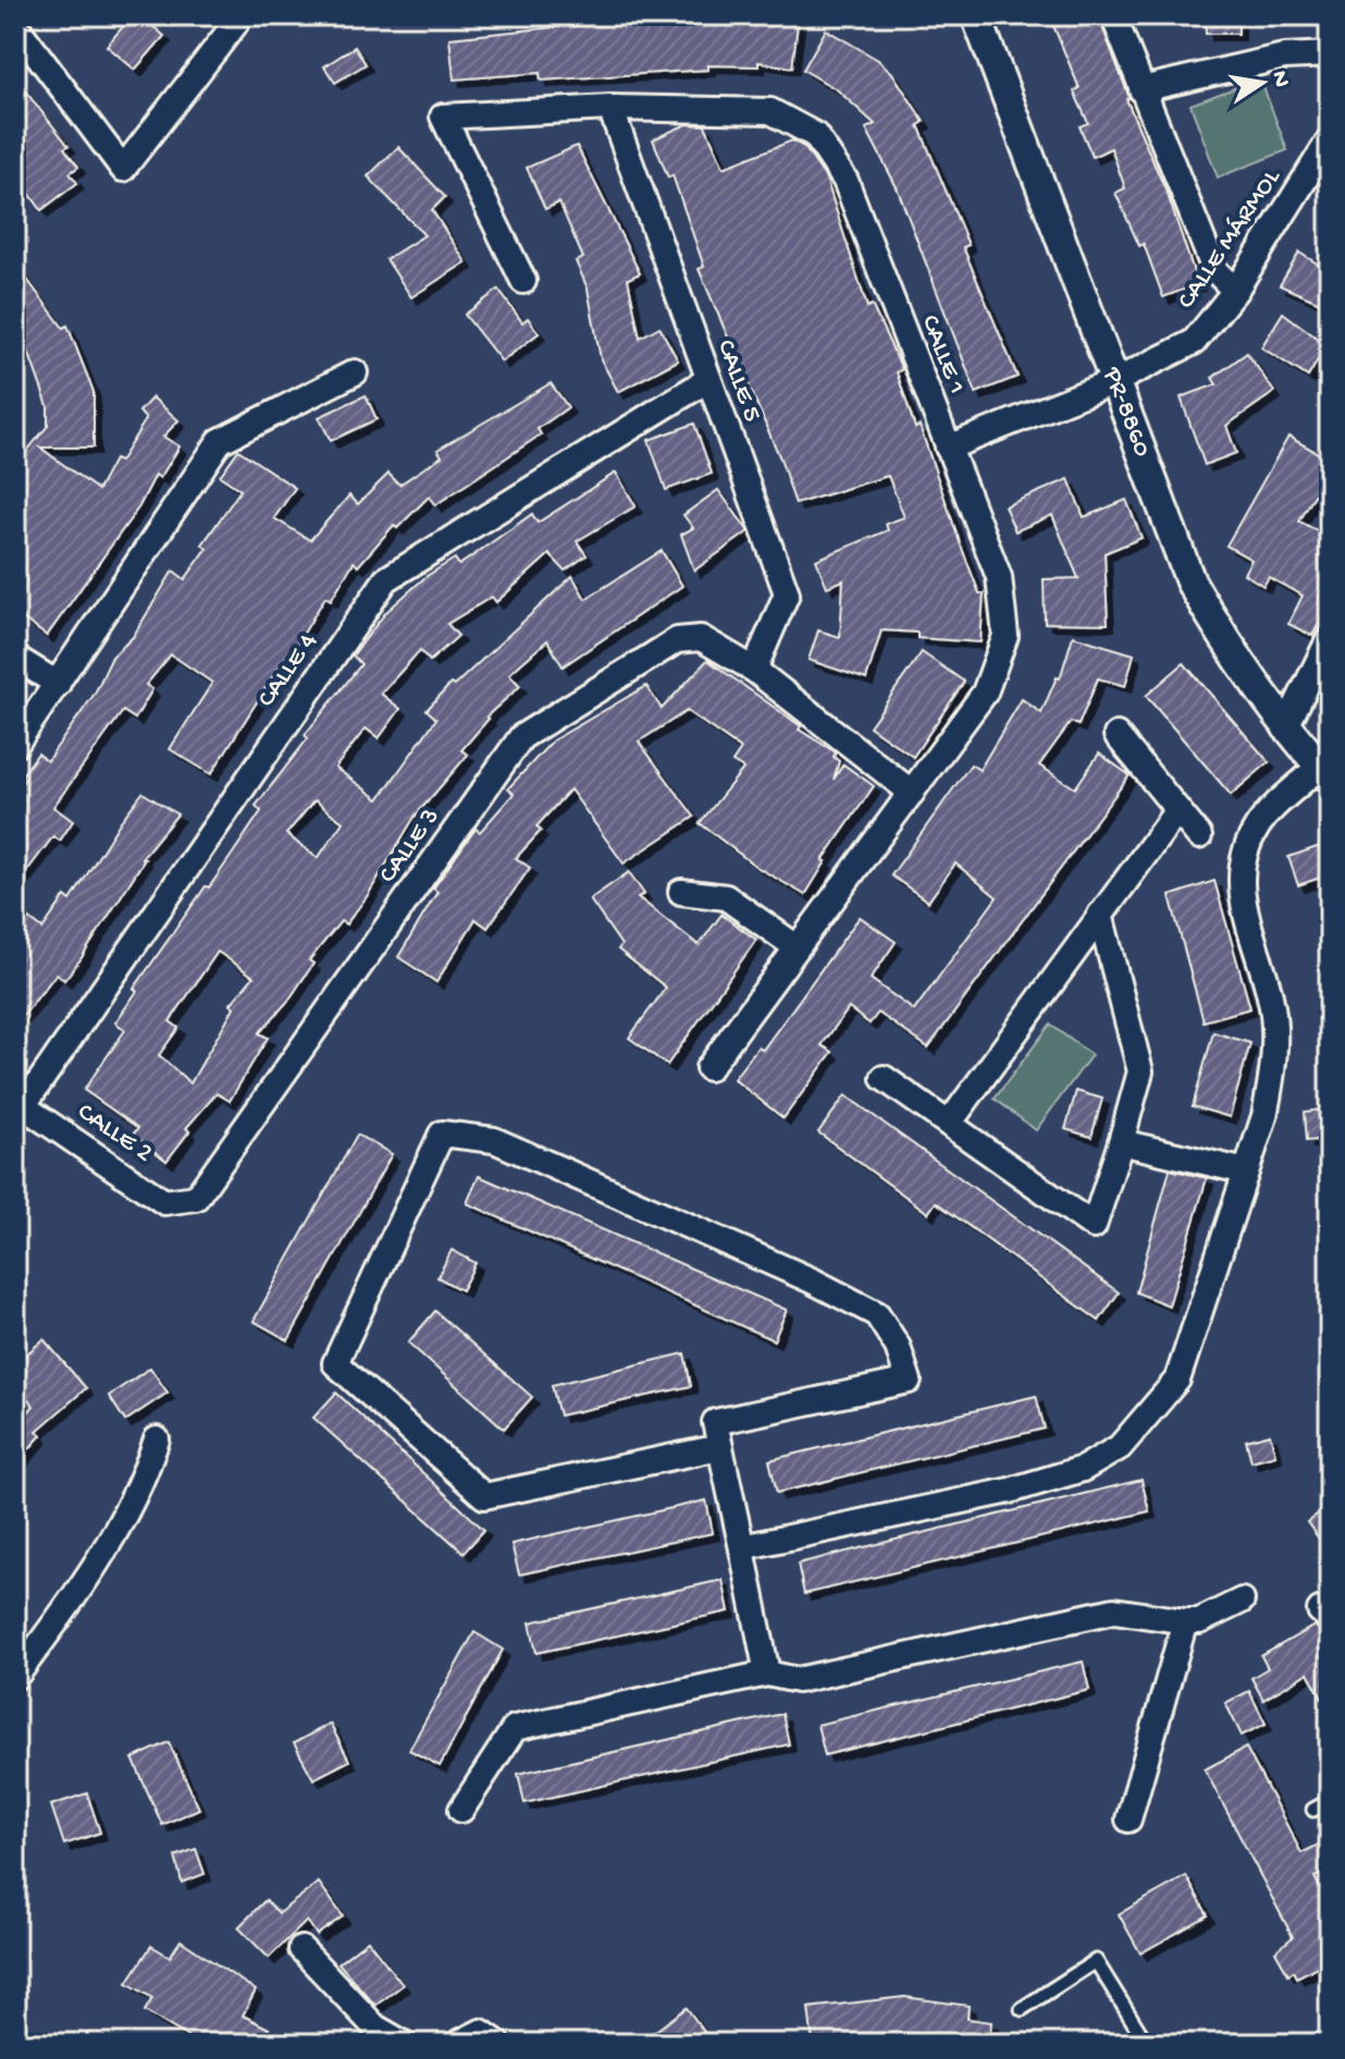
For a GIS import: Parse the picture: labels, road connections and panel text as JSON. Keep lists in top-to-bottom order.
{
  "streets": {
    "street": [
      "CALLE MÁRMOL",
      "CALLE 1",
      "CALLE 5",
      "PR-8860",
      "CALLE 4",
      "CALLE 3",
      "CALLE 2"
    ]
  },
  "crossings": [
    ["CALLE MÁRMOL", "CALLE 1"],
    ["CALLE MÁRMOL", "PR-8860"],
    ["CALLE 1", "CALLE 5"],
    ["CALLE 1", "CALLE 3"],
    ["CALLE 5", "CALLE 4"],
    ["CALLE 5", "CALLE 3"],
    ["CALLE 4", "CALLE 2"],
    ["CALLE 3", "CALLE 2"]
  ],
  "north": "right"
}
